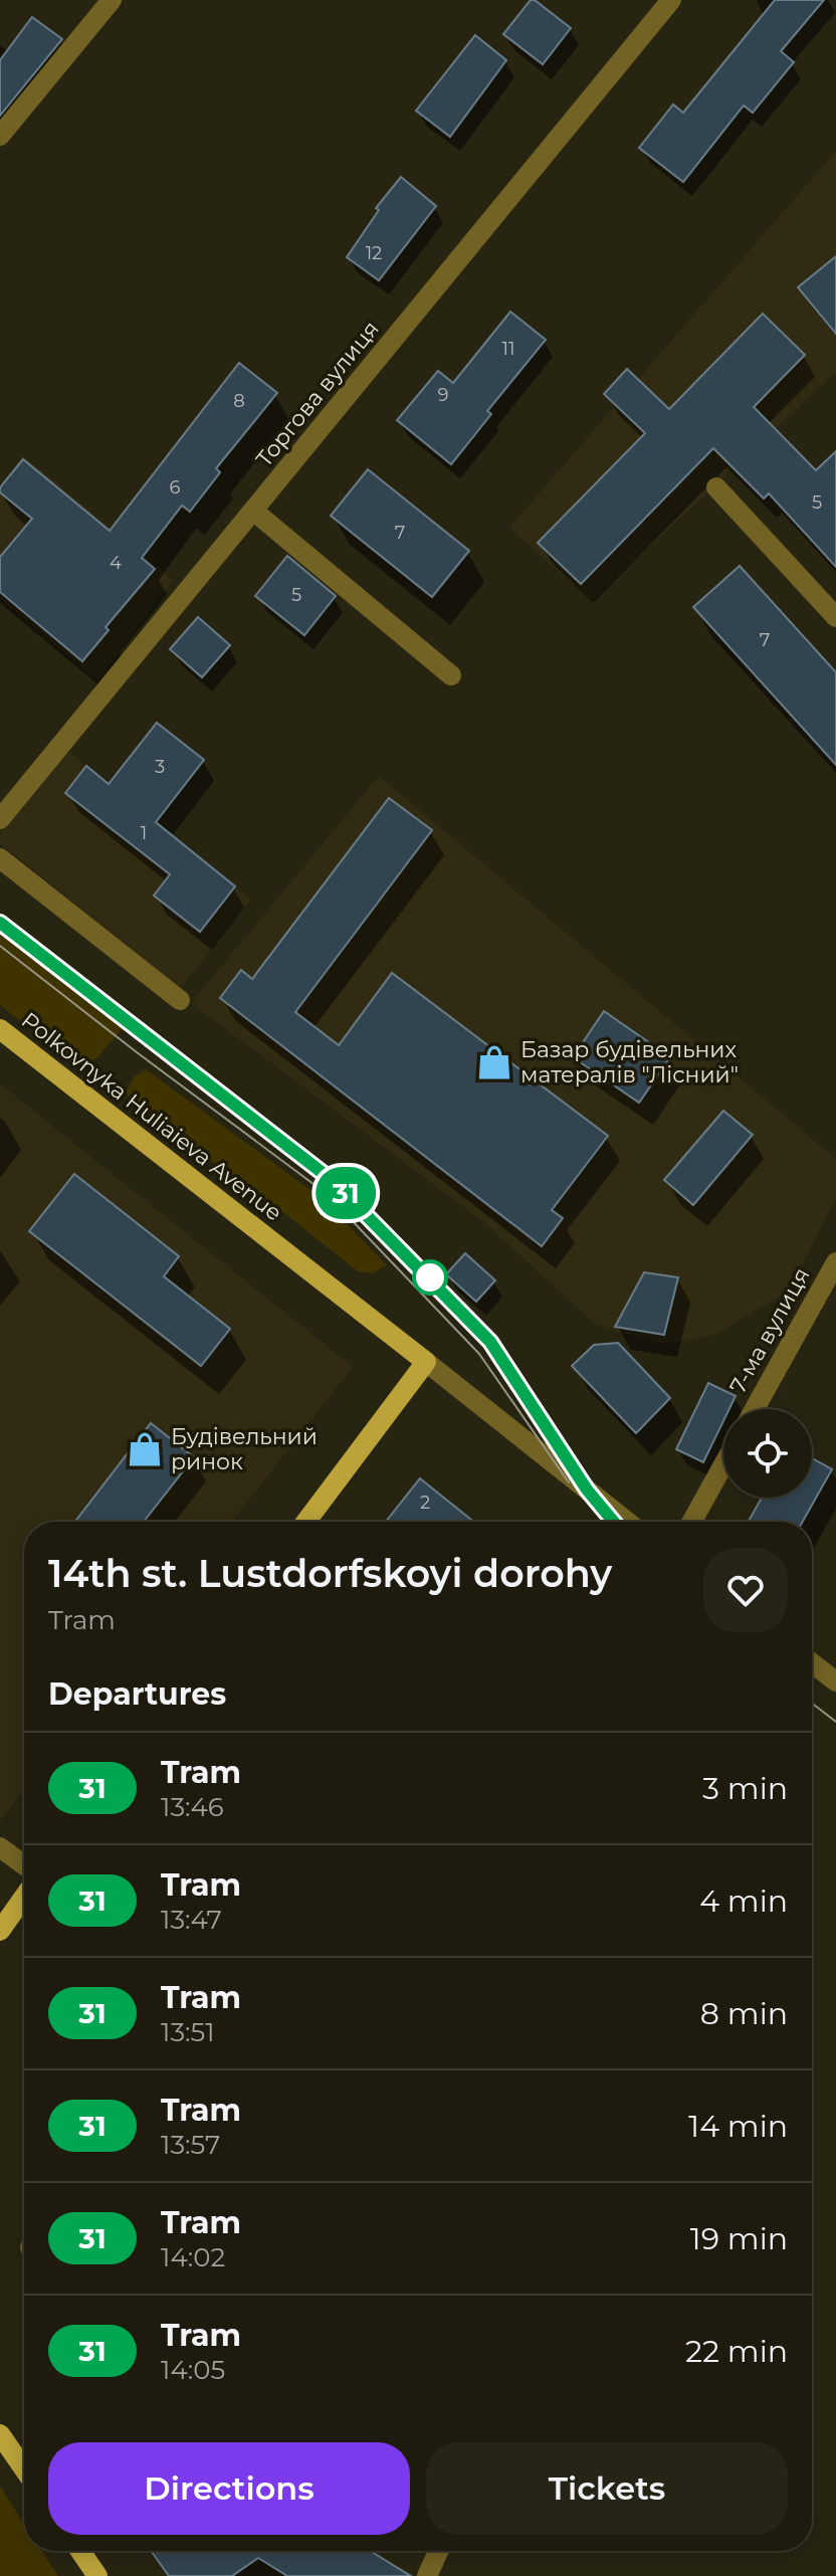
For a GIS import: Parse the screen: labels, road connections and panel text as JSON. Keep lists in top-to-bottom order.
{
  "streets": {
    "main road": ["Polkovnyka Huliaieva Avenue"],
    "street": ["Торгова вулиця", "7-ма вулиця"]
  },
  "places": {
    "shop": ["Базар будівельних матералів \"Лісний\"", "Будівельний ринок"]
  },
  "lines": ["tram line 31"],
  "house_numbers": [
    "12",
    "11",
    "9",
    "8",
    "6",
    "5",
    "7",
    "4",
    "5",
    "7",
    "3",
    "1",
    "2"
  ],
  "page": {
    "on_map": "31",
    "heading": [
      ["14th st. Lustdorfskoyi dorohy", "Tram"],
      "Departures"
    ],
    "list": [
      {
        "mark": "31",
        "name": "Tram",
        "note": "13:46",
        "value": "3 min"
      },
      {
        "mark": "31",
        "name": "Tram",
        "note": "13:47",
        "value": "4 min"
      },
      {
        "mark": "31",
        "name": "Tram",
        "note": "13:51",
        "value": "8 min"
      },
      {
        "mark": "31",
        "name": "Tram",
        "note": "13:57",
        "value": "14 min"
      },
      {
        "mark": "31",
        "name": "Tram",
        "note": "14:02",
        "value": "19 min"
      },
      {
        "mark": "31",
        "name": "Tram",
        "note": "14:05",
        "value": "22 min"
      }
    ],
    "buttons": ["Directions", "Tickets"]
  }
}
